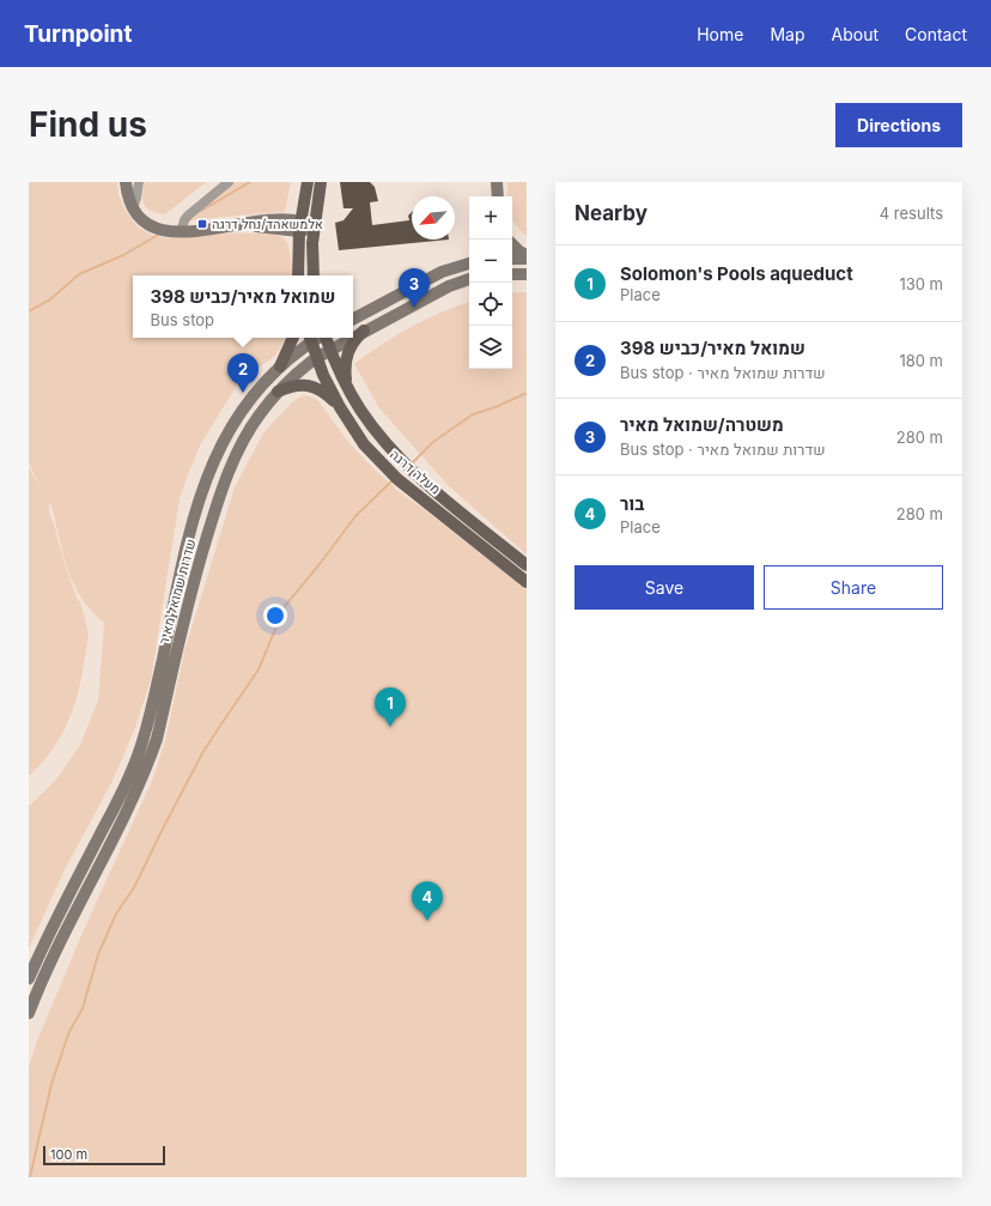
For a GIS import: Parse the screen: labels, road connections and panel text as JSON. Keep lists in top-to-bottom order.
{
  "streets": {
    "main road": ["מעלה דרגה", "שדרות שמואל מאיר"]
  },
  "crossings": [
    ["מעלה דרגה", "שדרות שמואל מאיר"]
  ],
  "places": {
    "transit": ["אלמשאהד/נחל דרגה"]
  },
  "scale_bar": "100 m",
  "north": "bottom left",
  "page": {
    "header": "Turnpoint",
    "nav": [
      "Home",
      "Map",
      "About",
      "Contact"
    ],
    "buttons": [
      "Directions",
      ["Save", "Share"]
    ],
    "title": "Find us",
    "heading": ["Nearby", "4 results"],
    "map_buttons": ["+", "−"],
    "list": [
      {
        "mark": "1",
        "name": "Solomon's Pools aqueduct",
        "note": "Place",
        "value": "130 m"
      },
      {
        "mark": "2",
        "name": "שמואל מאיר/כביש 398",
        "note": "Bus stop · שדרות שמואל מאיר",
        "value": "180 m"
      },
      {
        "mark": "3",
        "name": "משטרה/שמואל מאיר",
        "note": "Bus stop · שדרות שמואל מאיר",
        "value": "280 m"
      },
      {
        "mark": "4",
        "name": "בור",
        "note": "Place",
        "value": "280 m"
      }
    ],
    "pins": [
      "3",
      "2",
      "1",
      "4"
    ],
    "popup": ["שמואל מאיר/כביש 398", "Bus stop"],
    "scale": "100 m"
  }
}
